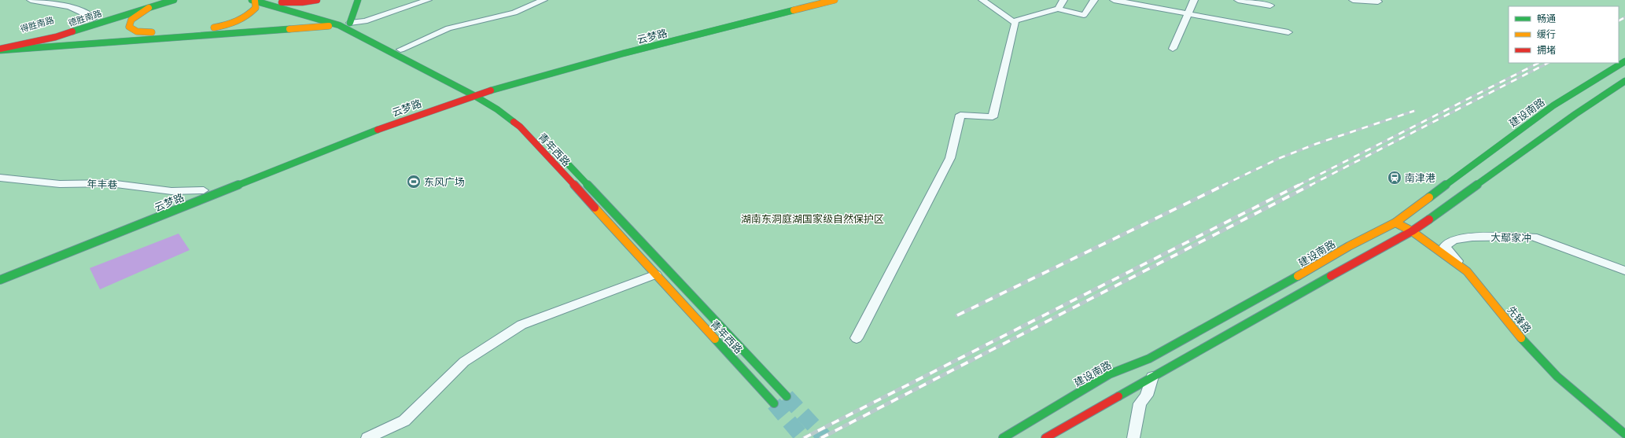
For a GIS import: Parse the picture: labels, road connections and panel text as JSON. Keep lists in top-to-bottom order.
{
  "streets": {
    "main road": [
      "德胜南路",
      "得胜南路",
      "云梦路",
      "建设南路",
      "青年西路",
      "先锋路"
    ],
    "street": ["年丰巷", "大鄢家冲"]
  },
  "crossings": [
    ["德胜南路", "得胜南路"],
    ["云梦路", "青年西路"],
    ["建设南路", "先锋路"],
    ["大鄢家冲", "先锋路"]
  ],
  "parks": ["湖南东洞庭湖国家级自然保护区"],
  "places": {
    "station": ["南津港"],
    "sports": ["东风广场"]
  },
  "legend": ["畅通", "缓行", "拥堵"]
}
